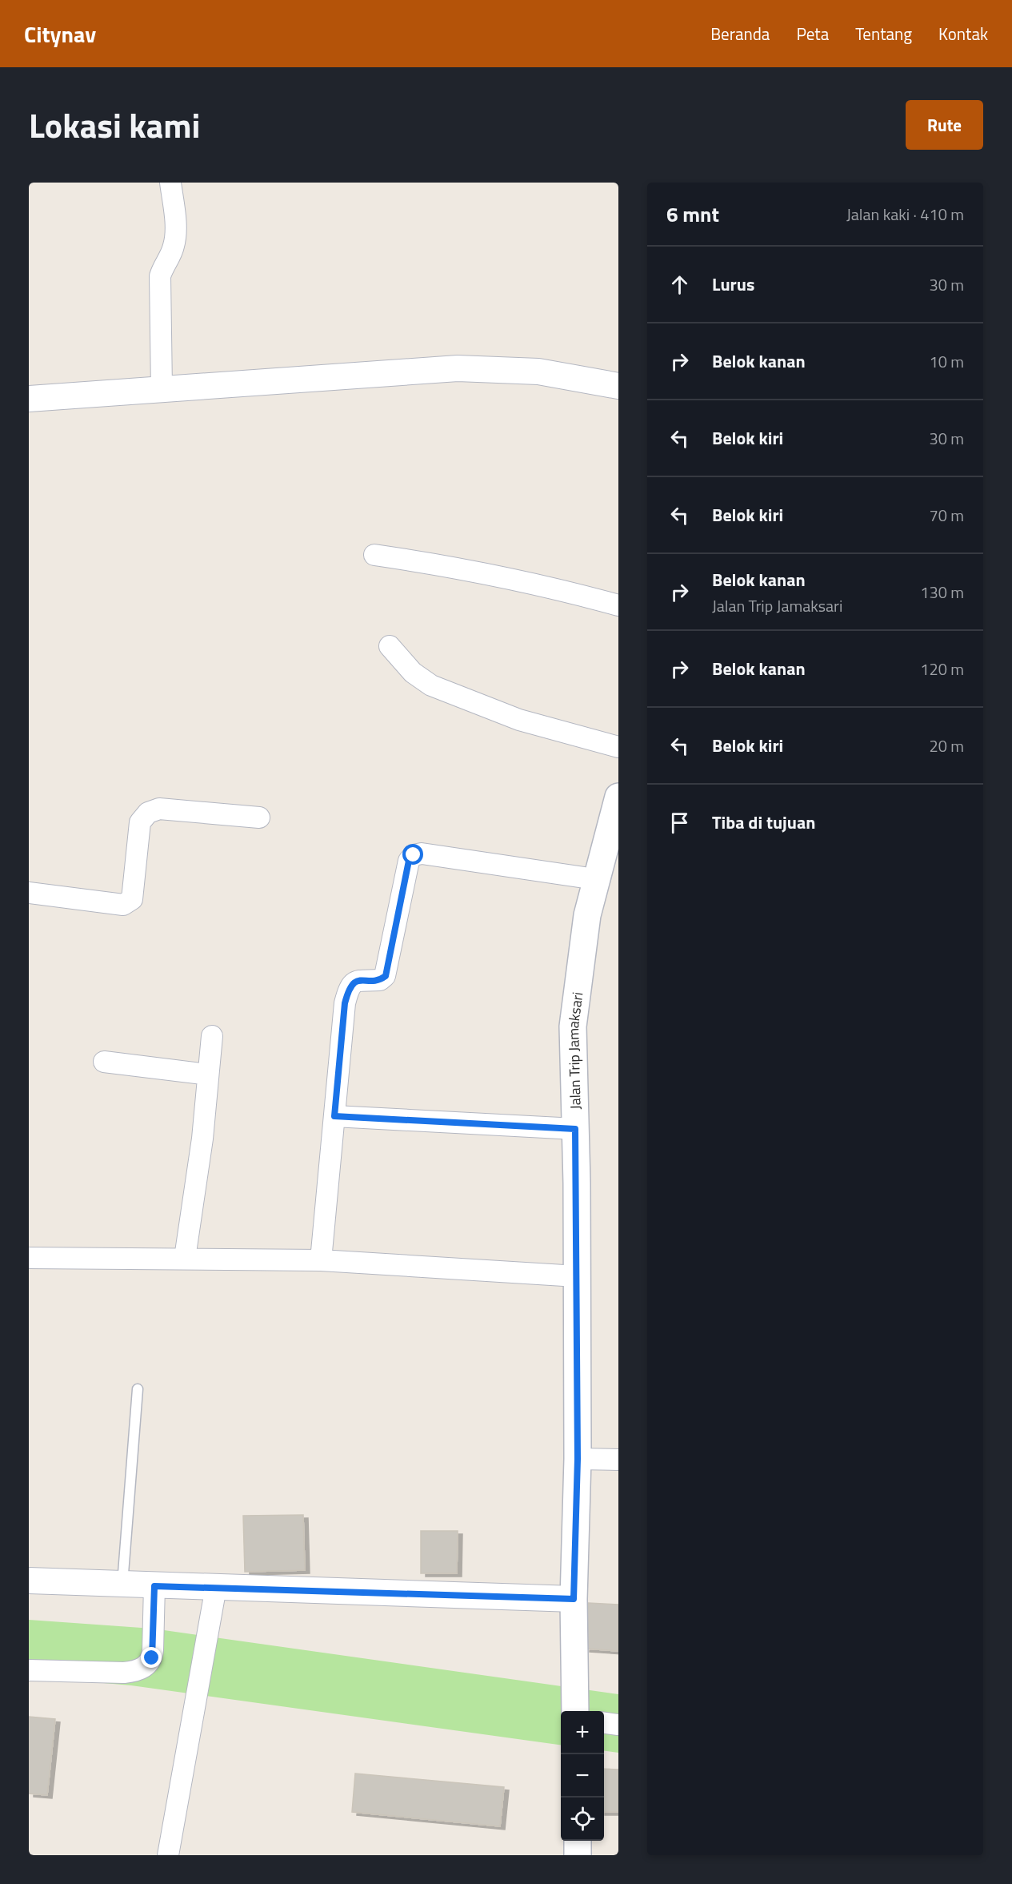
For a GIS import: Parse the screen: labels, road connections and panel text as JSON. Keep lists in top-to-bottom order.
{
  "streets": {
    "main road": ["Jalan Trip Jamaksari"]
  },
  "page": {
    "header": "Citynav",
    "nav": [
      "Beranda",
      "Peta",
      "Tentang",
      "Kontak"
    ],
    "title": "Lokasi kami",
    "buttons": "Rute",
    "heading": ["6 mnt", "Jalan kaki · 410 m"],
    "list": [
      ["Lurus", "30 m"],
      ["Belok kanan", "10 m"],
      ["Belok kiri", "30 m"],
      ["Belok kiri", "70 m"],
      ["Belok kanan", "Jalan Trip Jamaksari", "130 m"],
      ["Belok kanan", "120 m"],
      ["Belok kiri", "20 m"],
      "Tiba di tujuan"
    ],
    "map_buttons": ["+", "−"]
  }
}
